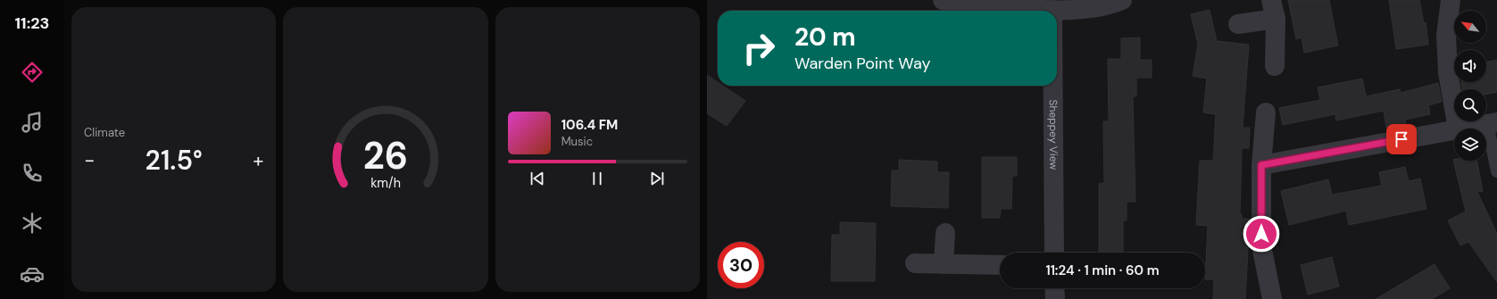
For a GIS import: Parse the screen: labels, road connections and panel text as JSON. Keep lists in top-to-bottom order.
{
  "streets": {
    "street": ["Sheppey View"]
  },
  "north": "top left",
  "page": {
    "tabs": "11:23",
    "tile": "Climate",
    "turn": ["20 m", "Warden Point Way"],
    "song": ["106.4 FM", "Music"],
    "heat": ["−", "21.5°", "+"],
    "limit": "30",
    "trip": "11:24 · 1 min · 60 m",
    "gauge": ["26", "km/h"]
  }
}
